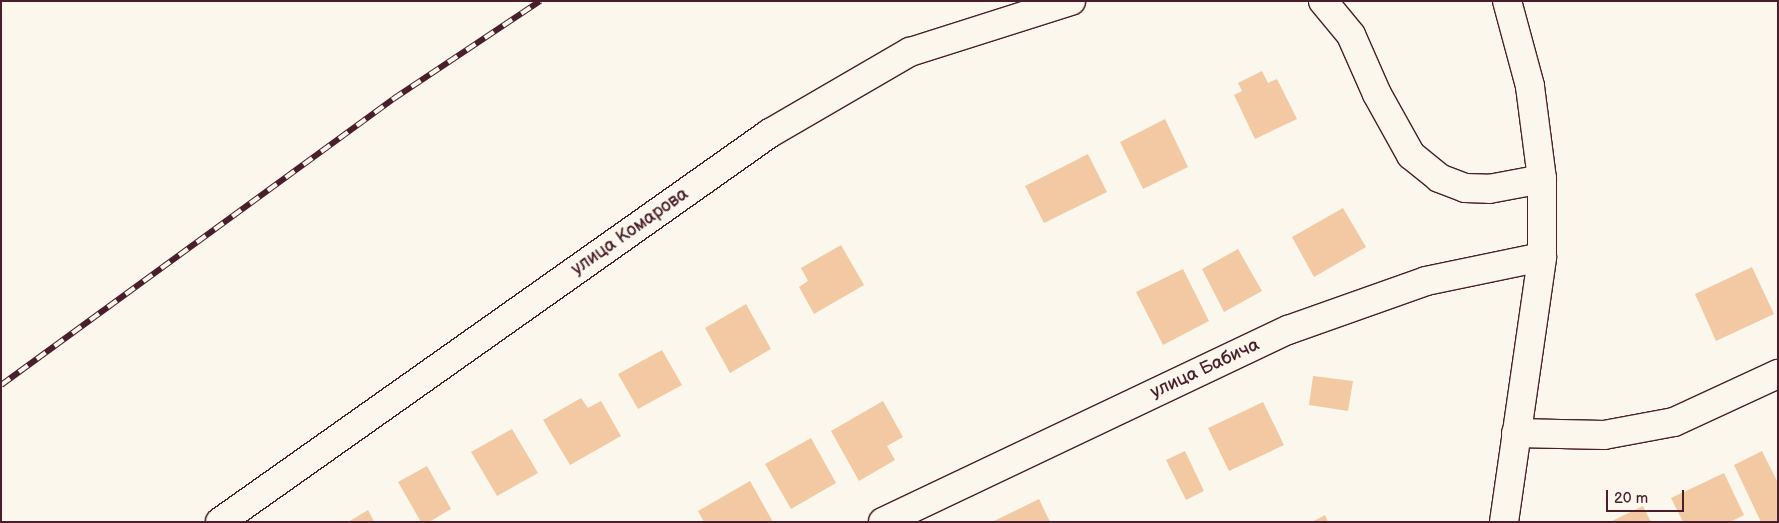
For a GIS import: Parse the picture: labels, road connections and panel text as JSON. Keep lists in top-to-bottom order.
{
  "streets": {
    "street": ["улица Комарова", "улица Бабича"]
  },
  "scale_bar": "20 m"
}
